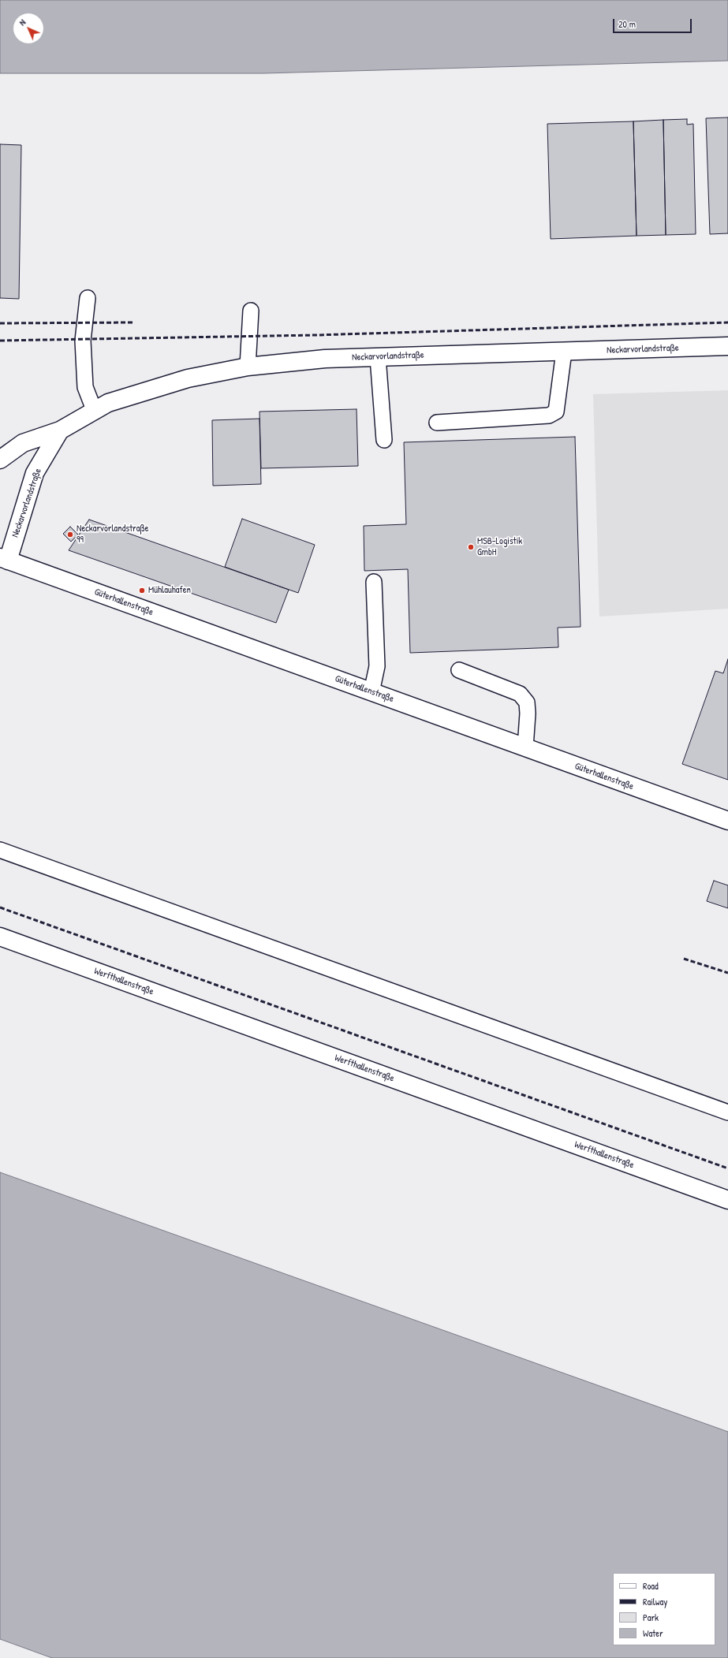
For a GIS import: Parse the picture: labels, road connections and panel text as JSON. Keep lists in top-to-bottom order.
{
  "streets": {
    "street": ["Neckarvorlandstraße", "Güterhallenstraße", "Werfthallenstraße"]
  },
  "crossings": [
    ["Neckarvorlandstraße", "Güterhallenstraße"]
  ],
  "places": ["Neckarvorlandstraße 99", "MSB-Logistik GmbH", "Mühlauhafen"],
  "legend": [
    "Road",
    "Railway",
    "Park",
    "Water"
  ],
  "scale_bar": "20 m",
  "north": "top left"
}
